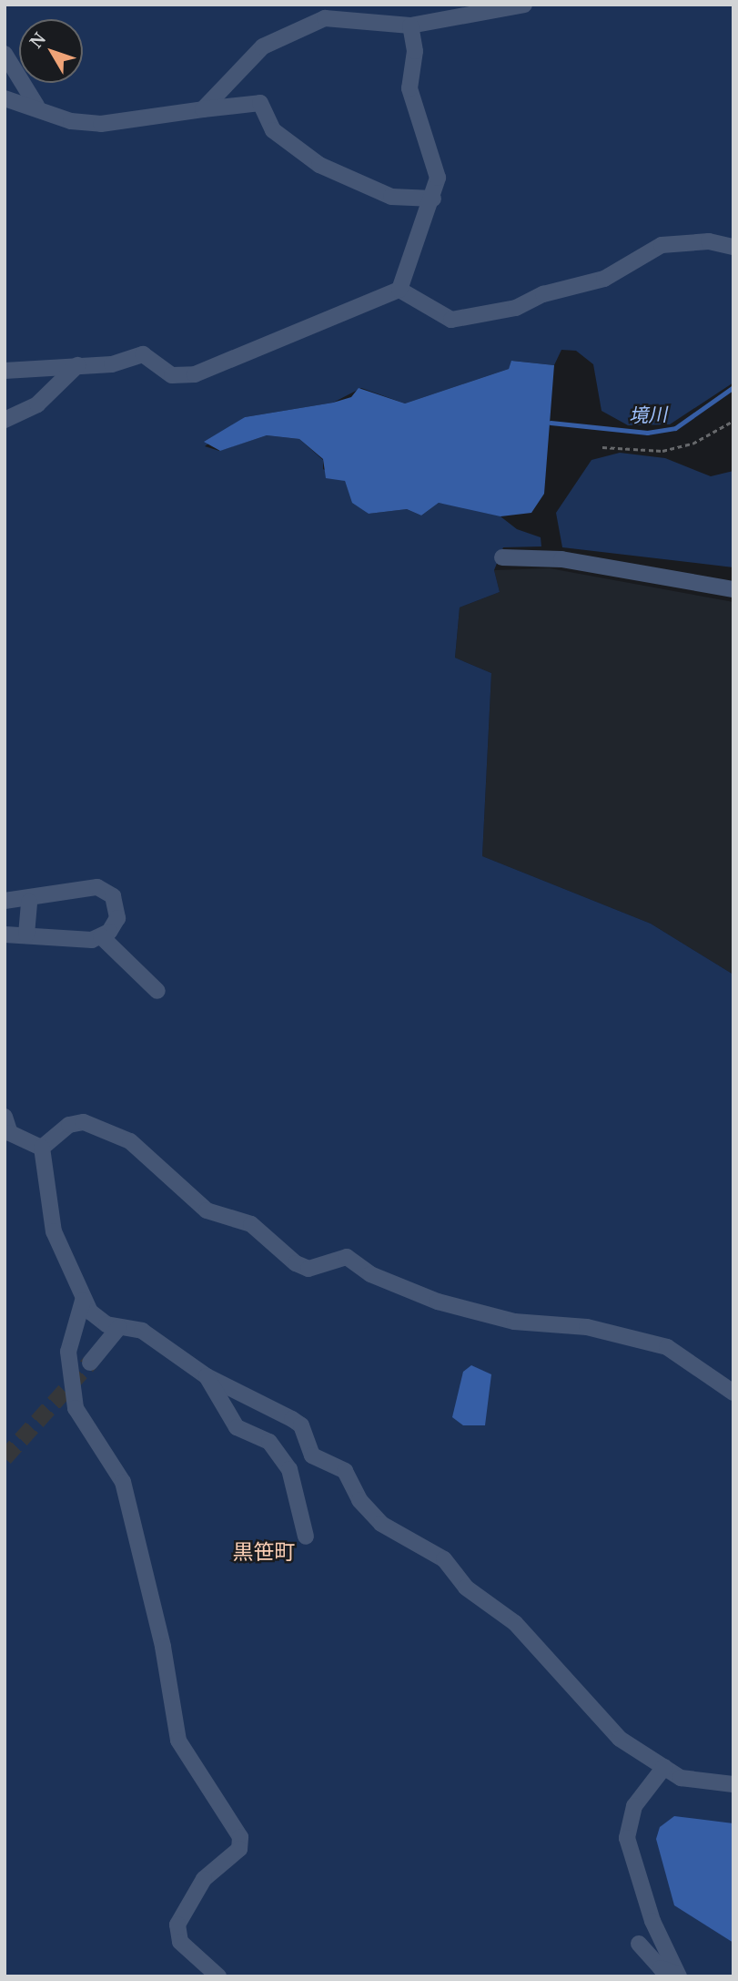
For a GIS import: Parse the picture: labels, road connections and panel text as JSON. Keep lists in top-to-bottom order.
{
  "districts": ["黒笹町"],
  "water": ["境川"],
  "north": "top left"
}
